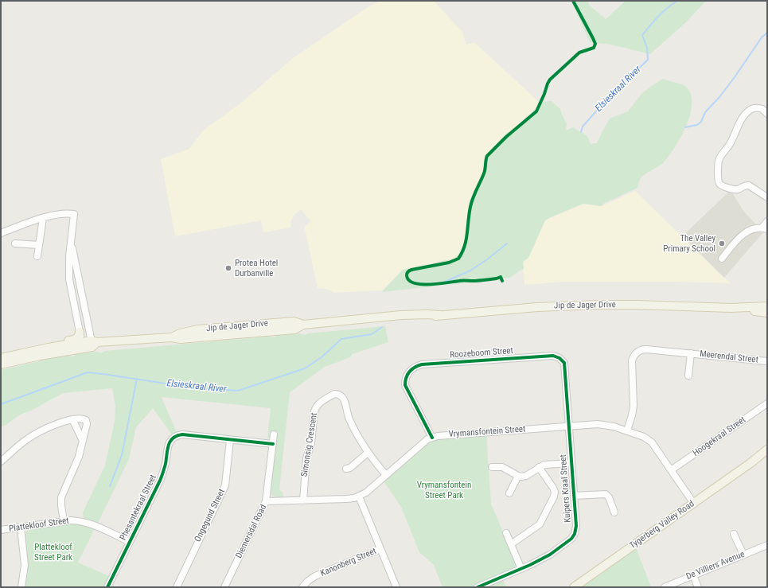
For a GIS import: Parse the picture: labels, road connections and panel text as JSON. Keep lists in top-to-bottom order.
{
  "streets": {
    "main road": ["Jip de Jager Drive", "Tygerberg Valley Road"],
    "street": [
      "Roozeboom Street",
      "Meerendal Street",
      "Vrymansfontein Street",
      "Hoogekraal Street",
      "Simonsig Crescent",
      "Kuipers Kraal Street",
      "Phesantekraal Street",
      "Ongegund Street",
      "Plattekloof Street",
      "Diemersdal Road",
      "Kanonberg Street",
      "De Villiers Avenue"
    ]
  },
  "crossings": [
    ["Roozeboom Street", "Vrymansfontein Street"],
    ["Roozeboom Street", "Kuipers Kraal Street"],
    ["Meerendal Street", "Vrymansfontein Street"],
    ["Vrymansfontein Street", "Hoogekraal Street"],
    ["Vrymansfontein Street", "Simonsig Crescent"],
    ["Vrymansfontein Street", "Kuipers Kraal Street"],
    ["Vrymansfontein Street", "Tygerberg Valley Road"],
    ["Vrymansfontein Street", "Diemersdal Road"],
    ["Phesantekraal Street", "Ongegund Street"],
    ["Phesantekraal Street", "Plattekloof Street"],
    ["Phesantekraal Street", "Diemersdal Road"]
  ],
  "water": ["Elsieskraal River"],
  "parks": ["Vrymansfontein Street Park", "Plattekloof Street Park"],
  "places": ["The Valley Primary School", "Protea Hotel Durbanville"]
}
